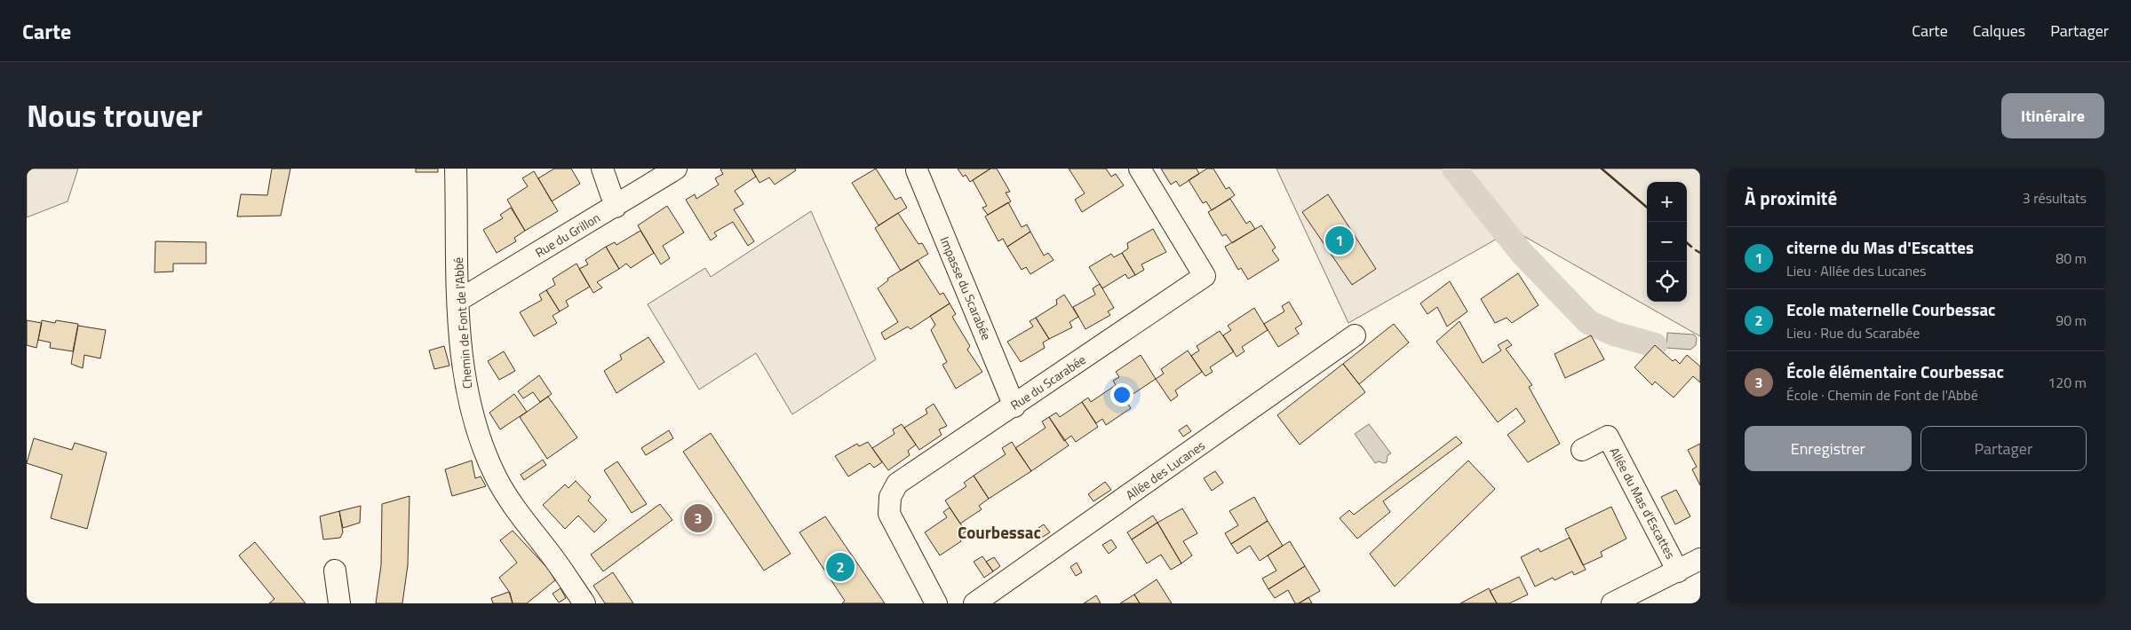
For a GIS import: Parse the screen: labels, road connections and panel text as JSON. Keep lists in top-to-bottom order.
{
  "streets": {
    "street": [
      "Rue du Grillon",
      "Impasse du Scarabée",
      "Chemin de Font de l'Abbé",
      "Rue du Scarabée",
      "Allée des Lucanes",
      "Allée du Mas d'Escattes"
    ]
  },
  "crossings": [
    ["Rue du Grillon", "Chemin de Font de l'Abbé"],
    ["Impasse du Scarabée", "Rue du Scarabée"]
  ],
  "districts": ["Courbessac"],
  "page": {
    "header": "Carte",
    "nav": ["Carte", "Calques", "Partager"],
    "title": "Nous trouver",
    "buttons": [
      "Itinéraire",
      ["Enregistrer", "Partager"]
    ],
    "heading": ["À proximité", "3 résultats"],
    "map_buttons": ["+", "−"],
    "pins": ["1", "3", "2"],
    "list": [
      {
        "mark": "1",
        "name": "citerne du Mas d'Escattes",
        "note": "Lieu · Allée des Lucanes",
        "value": "80 m"
      },
      {
        "mark": "2",
        "name": "Ecole maternelle Courbessac",
        "note": "Lieu · Rue du Scarabée",
        "value": "90 m"
      },
      {
        "mark": "3",
        "name": "École élémentaire Courbessac",
        "note": "École · Chemin de Font de l'Abbé",
        "value": "120 m"
      }
    ]
  }
}
